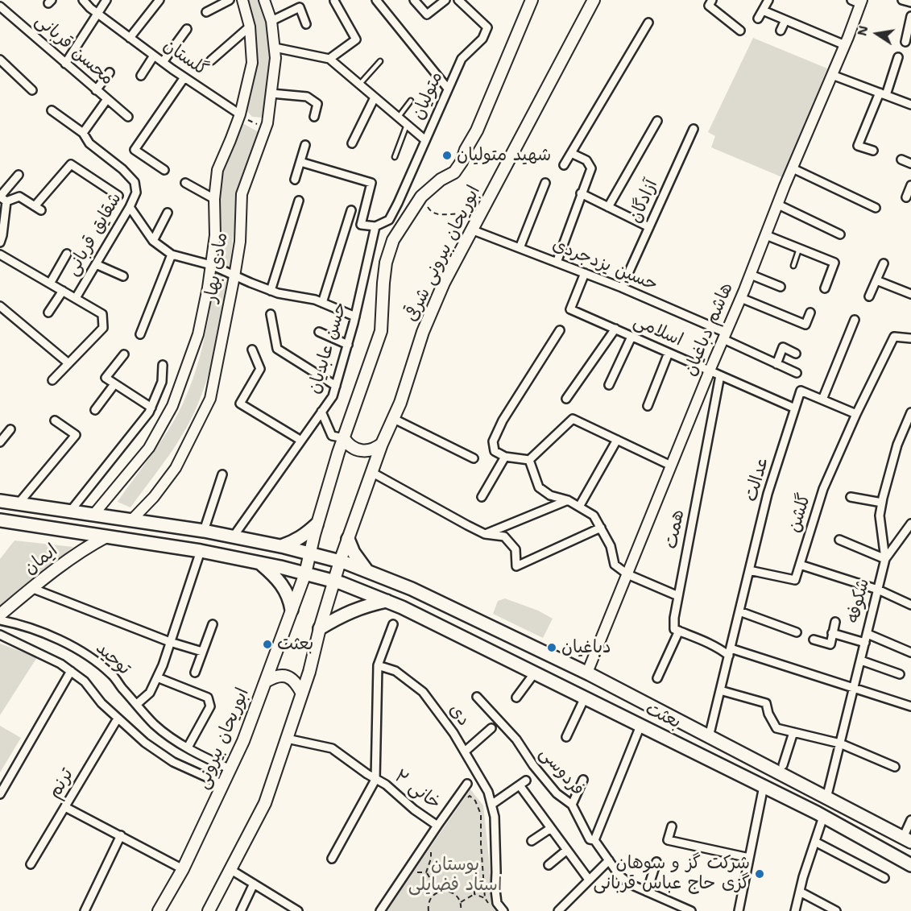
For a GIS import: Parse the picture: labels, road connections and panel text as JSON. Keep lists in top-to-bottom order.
{
  "streets": {
    "main road": [
      "ابوریحان بیرونی شرقی",
      "ایمان",
      "بعثت",
      "ابوریحان بیرونی"
    ],
    "street": [
      "محسن قربانی",
      "گلستان",
      "متولیان",
      "آزادگان",
      "شقایق قربانی",
      "حسین یزدجردی",
      "مادی بهار",
      "هاشم دباغیان",
      "اسلامی",
      "حسن عابدیان",
      "عدالت",
      "گلشن",
      "همت",
      "شکوفه",
      "توحید",
      "دی",
      "فردوسی",
      "ترنم",
      "خانی ۲"
    ]
  },
  "crossings": [
    ["گلستان", "مادی بهار"],
    ["آزادگان", "حسین یزدجردی"],
    ["ابوریحان بیرونی شرقی", "حسین یزدجردی"],
    ["ابوریحان بیرونی شرقی", "بعثت"],
    ["ابوریحان بیرونی شرقی", "ابوریحان بیرونی"],
    ["حسین یزدجردی", "هاشم دباغیان"],
    ["حسین یزدجردی", "اسلامی"],
    ["مادی بهار", "بعثت"],
    ["هاشم دباغیان", "اسلامی"],
    ["هاشم دباغیان", "بعثت"],
    ["اسلامی", "عدالت"],
    ["اسلامی", "همت"],
    ["حسن عابدیان", "بعثت"],
    ["عدالت", "گلشن"],
    ["عدالت", "بعثت"],
    ["ایمان", "بعثت"],
    ["شکوفه", "بعثت"],
    ["توحید", "ابوریحان بیرونی"],
    ["بعثت", "ابوریحان بیرونی"]
  ],
  "parks": ["بوستان استاد فضایلی"],
  "places": [
    "شهید متولیان",
    "بعثت",
    "دباغیان",
    "شرکت گز و سوهان گزی حاج عباس قربانی"
  ],
  "north": "left"
}
